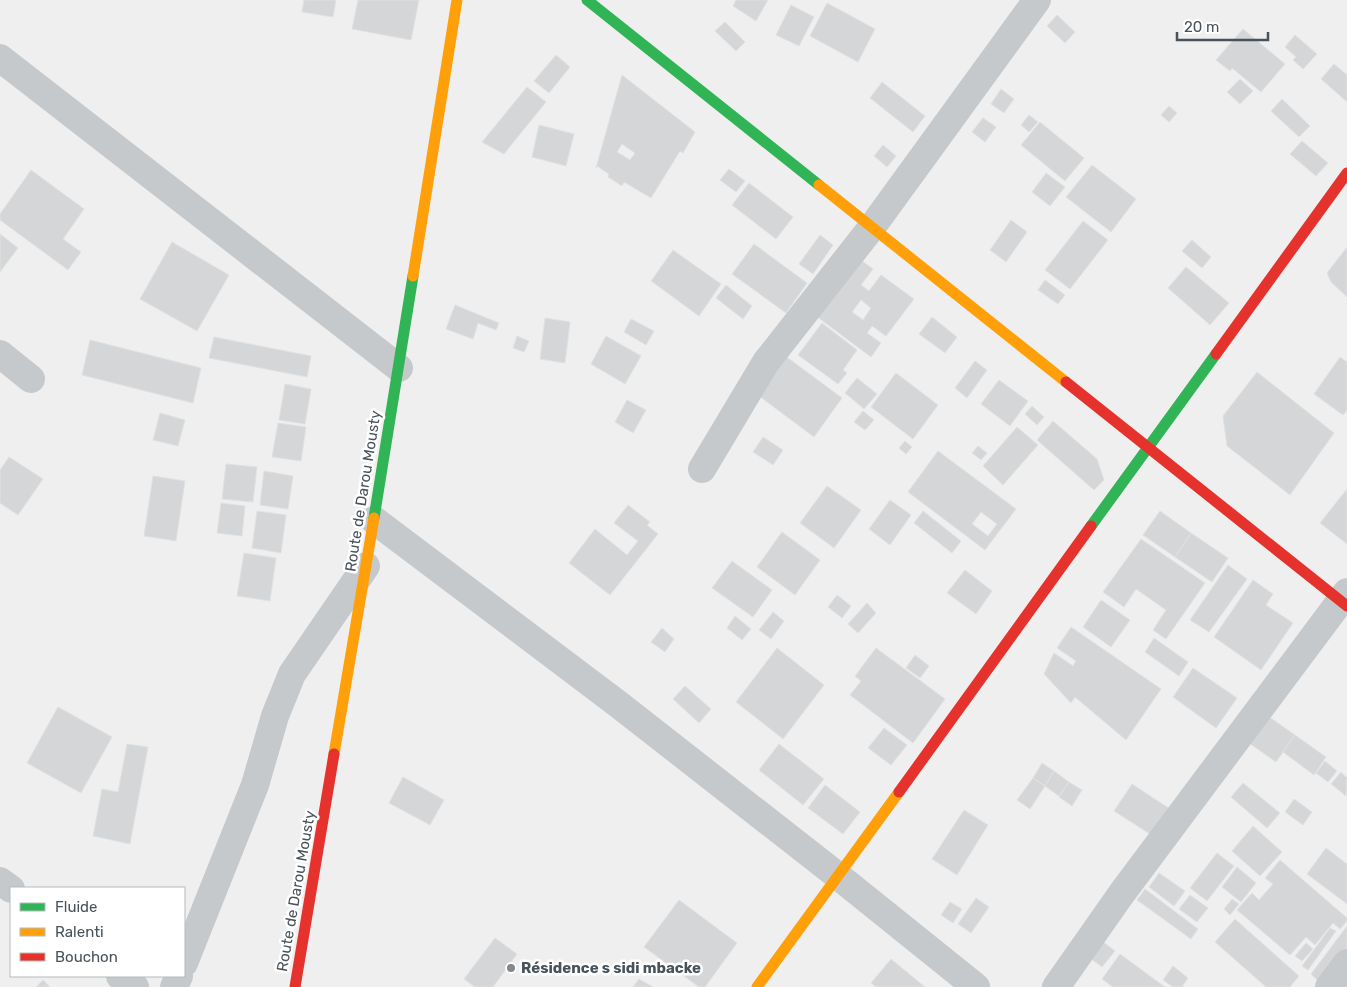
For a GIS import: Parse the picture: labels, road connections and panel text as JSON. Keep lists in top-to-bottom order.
{
  "streets": {
    "street": ["Route de Darou Mousty"]
  },
  "places": ["Résidence s sidi mbacke"],
  "legend": ["Fluide", "Ralenti", "Bouchon"],
  "scale_bar": "20 m"
}
